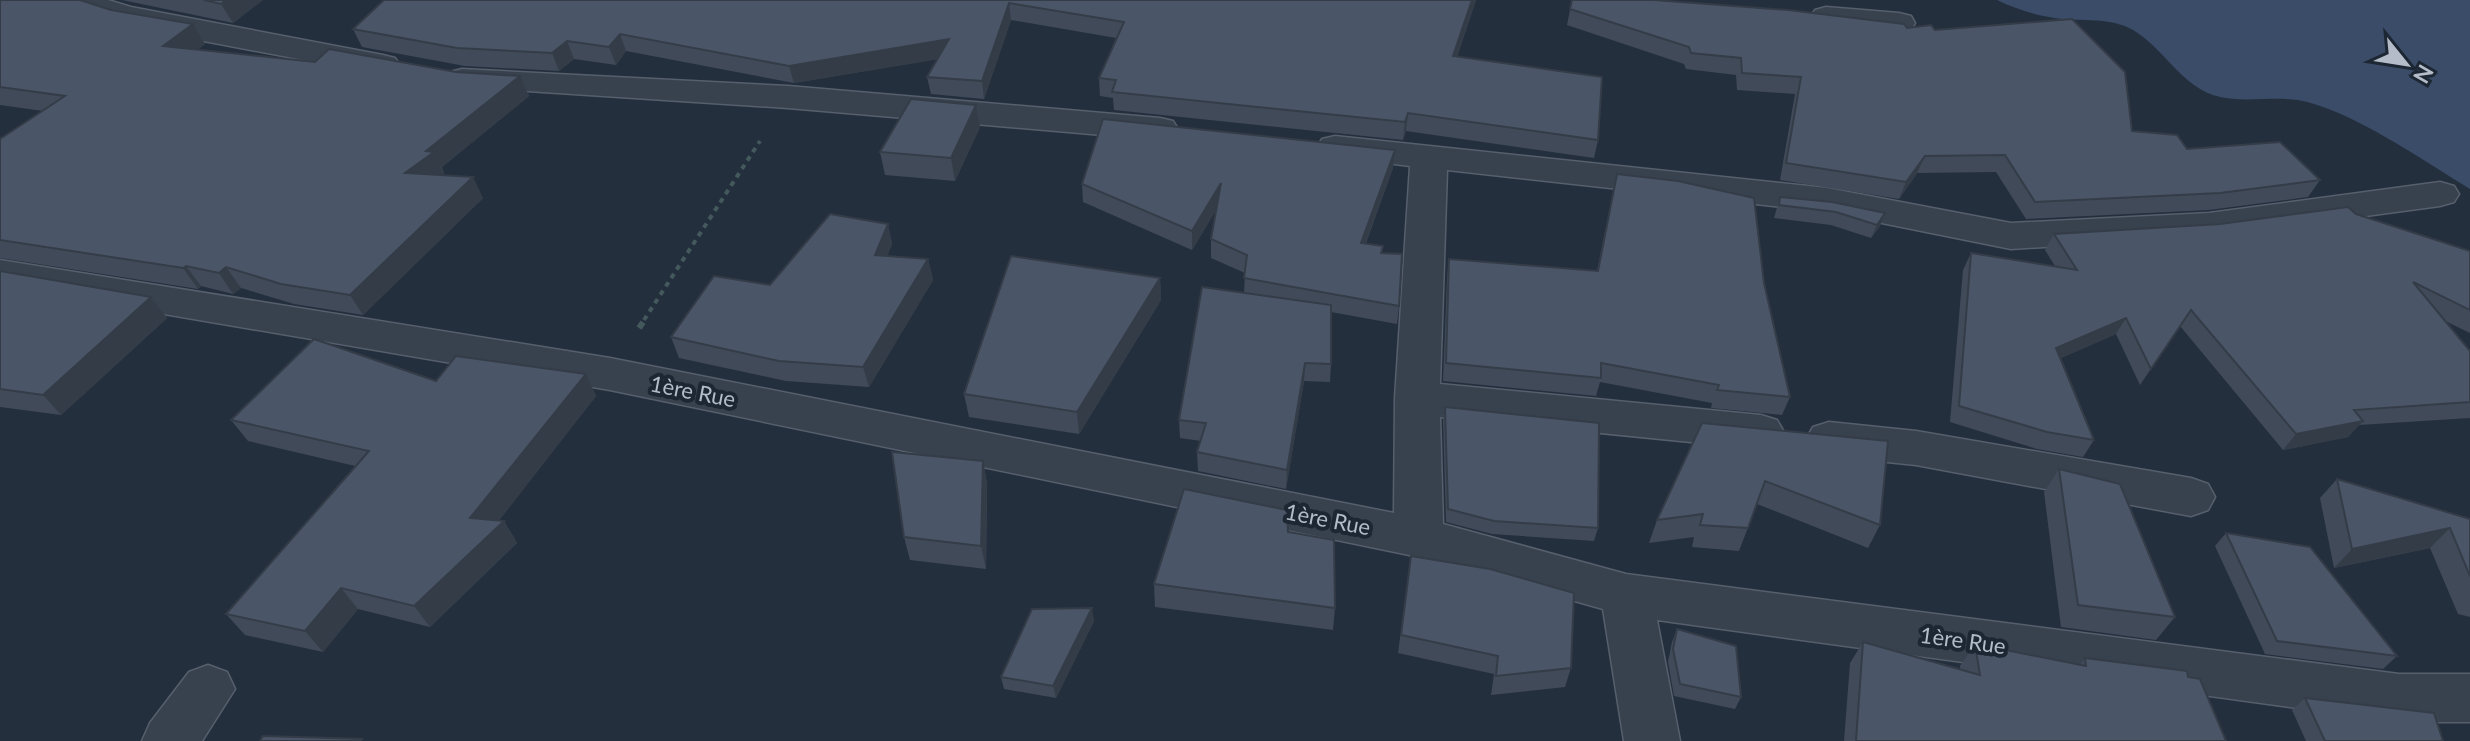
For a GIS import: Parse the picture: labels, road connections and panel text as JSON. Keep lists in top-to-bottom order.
{
  "streets": {
    "street": ["1ère Rue"]
  },
  "north": "bottom right"
}
